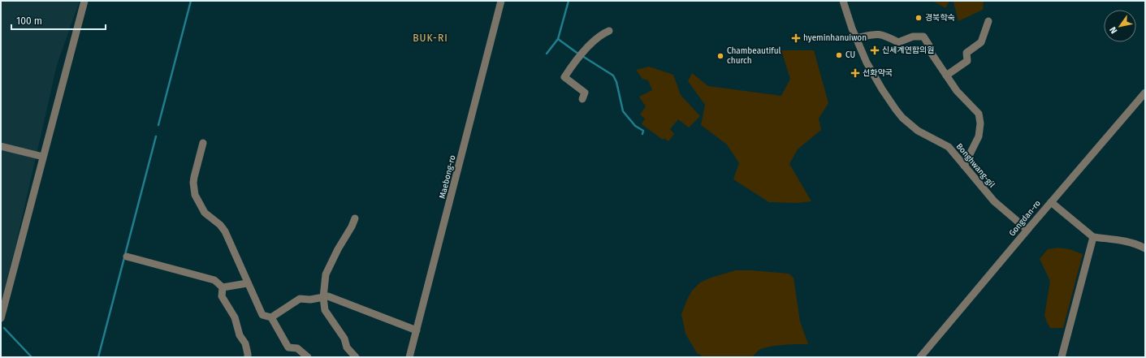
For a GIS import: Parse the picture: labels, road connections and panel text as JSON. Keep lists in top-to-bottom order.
{
  "streets": {
    "street": ["Bonghwang-gil", "Maebong-ro", "Gongdan-ro"]
  },
  "crossings": [
    ["Bonghwang-gil", "Gongdan-ro"]
  ],
  "districts": ["BUK-RI"],
  "places": {
    "other": ["경북학숙", "CU", "Chambeautiful church"],
    "health": ["hyeminhanuiwon", "신세계연합의원", "선화약국"]
  },
  "scale_bar": "100 m",
  "north": "bottom left"
}
